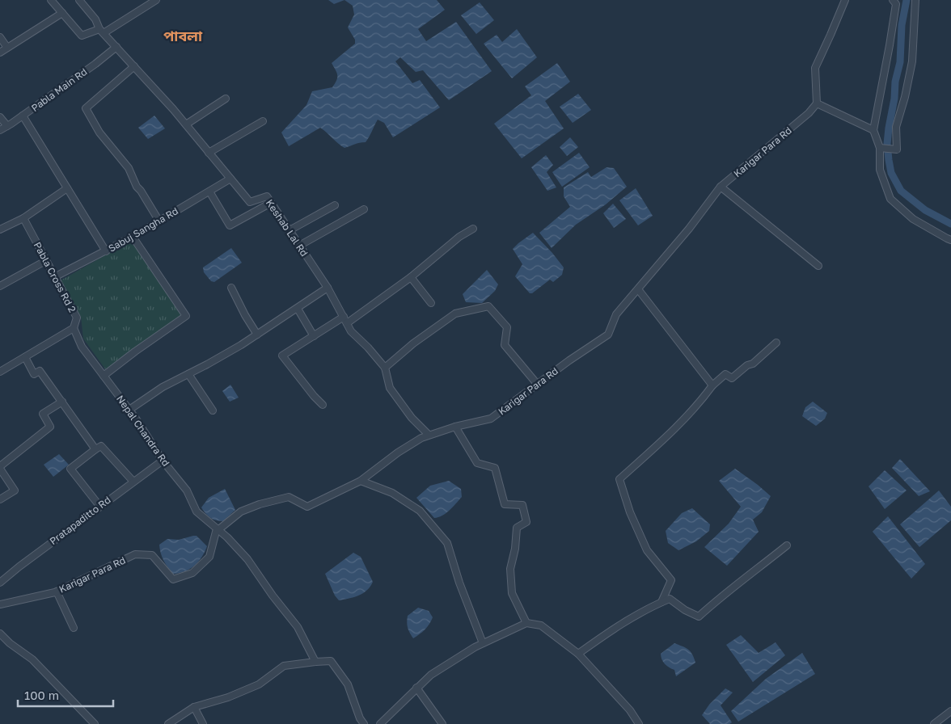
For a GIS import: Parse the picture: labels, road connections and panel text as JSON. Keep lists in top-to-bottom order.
{
  "streets": {
    "street": [
      "Pabla Main Rd",
      "Karigar Para Rd",
      "Keshab Lal Rd",
      "Sabuj Sangha Rd",
      "Pabla Cross Rd 2",
      "Nepal Chandra Rd",
      "Pratapaditto Rd"
    ]
  },
  "crossings": [
    ["Pabla Main Rd", "Keshab Lal Rd"],
    ["Karigar Para Rd", "Keshab Lal Rd"],
    ["Karigar Para Rd", "Nepal Chandra Rd"],
    ["Keshab Lal Rd", "Sabuj Sangha Rd"],
    ["Sabuj Sangha Rd", "Pabla Cross Rd 2"],
    ["Pabla Cross Rd 2", "Nepal Chandra Rd"],
    ["Nepal Chandra Rd", "Pratapaditto Rd"]
  ],
  "districts": ["পাবলা"],
  "scale_bar": "100 m"
}
